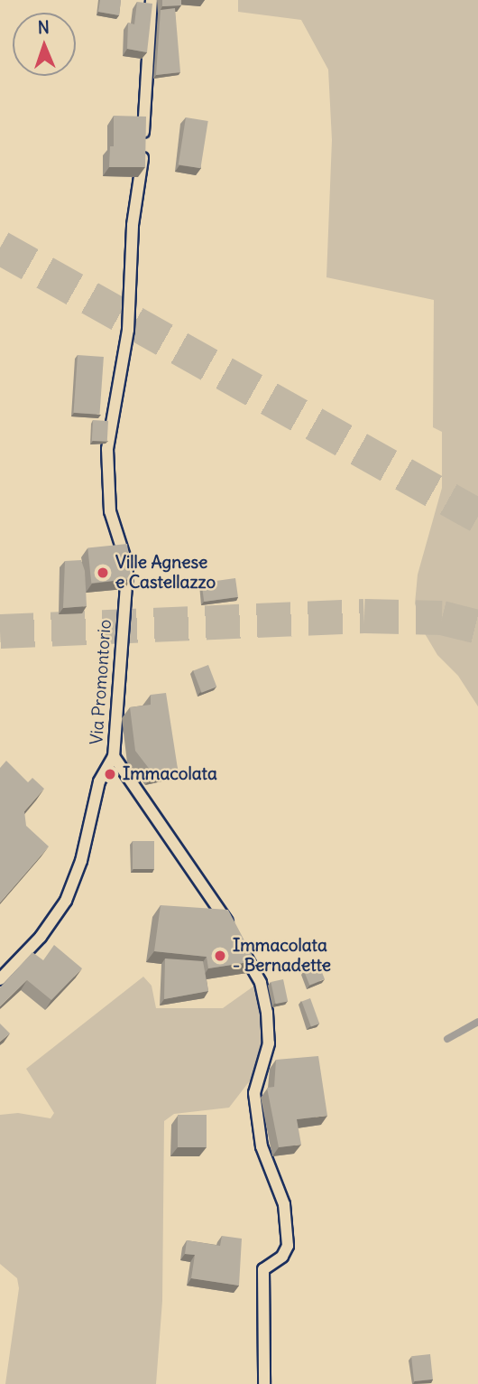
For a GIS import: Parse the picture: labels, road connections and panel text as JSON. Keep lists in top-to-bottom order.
{
  "streets": {
    "lane": ["Via Promontorio"]
  },
  "places": ["Ville Agnese e Castellazzo", "Immacolata", "Immacolata - Bernadette"],
  "north": "top"
}
